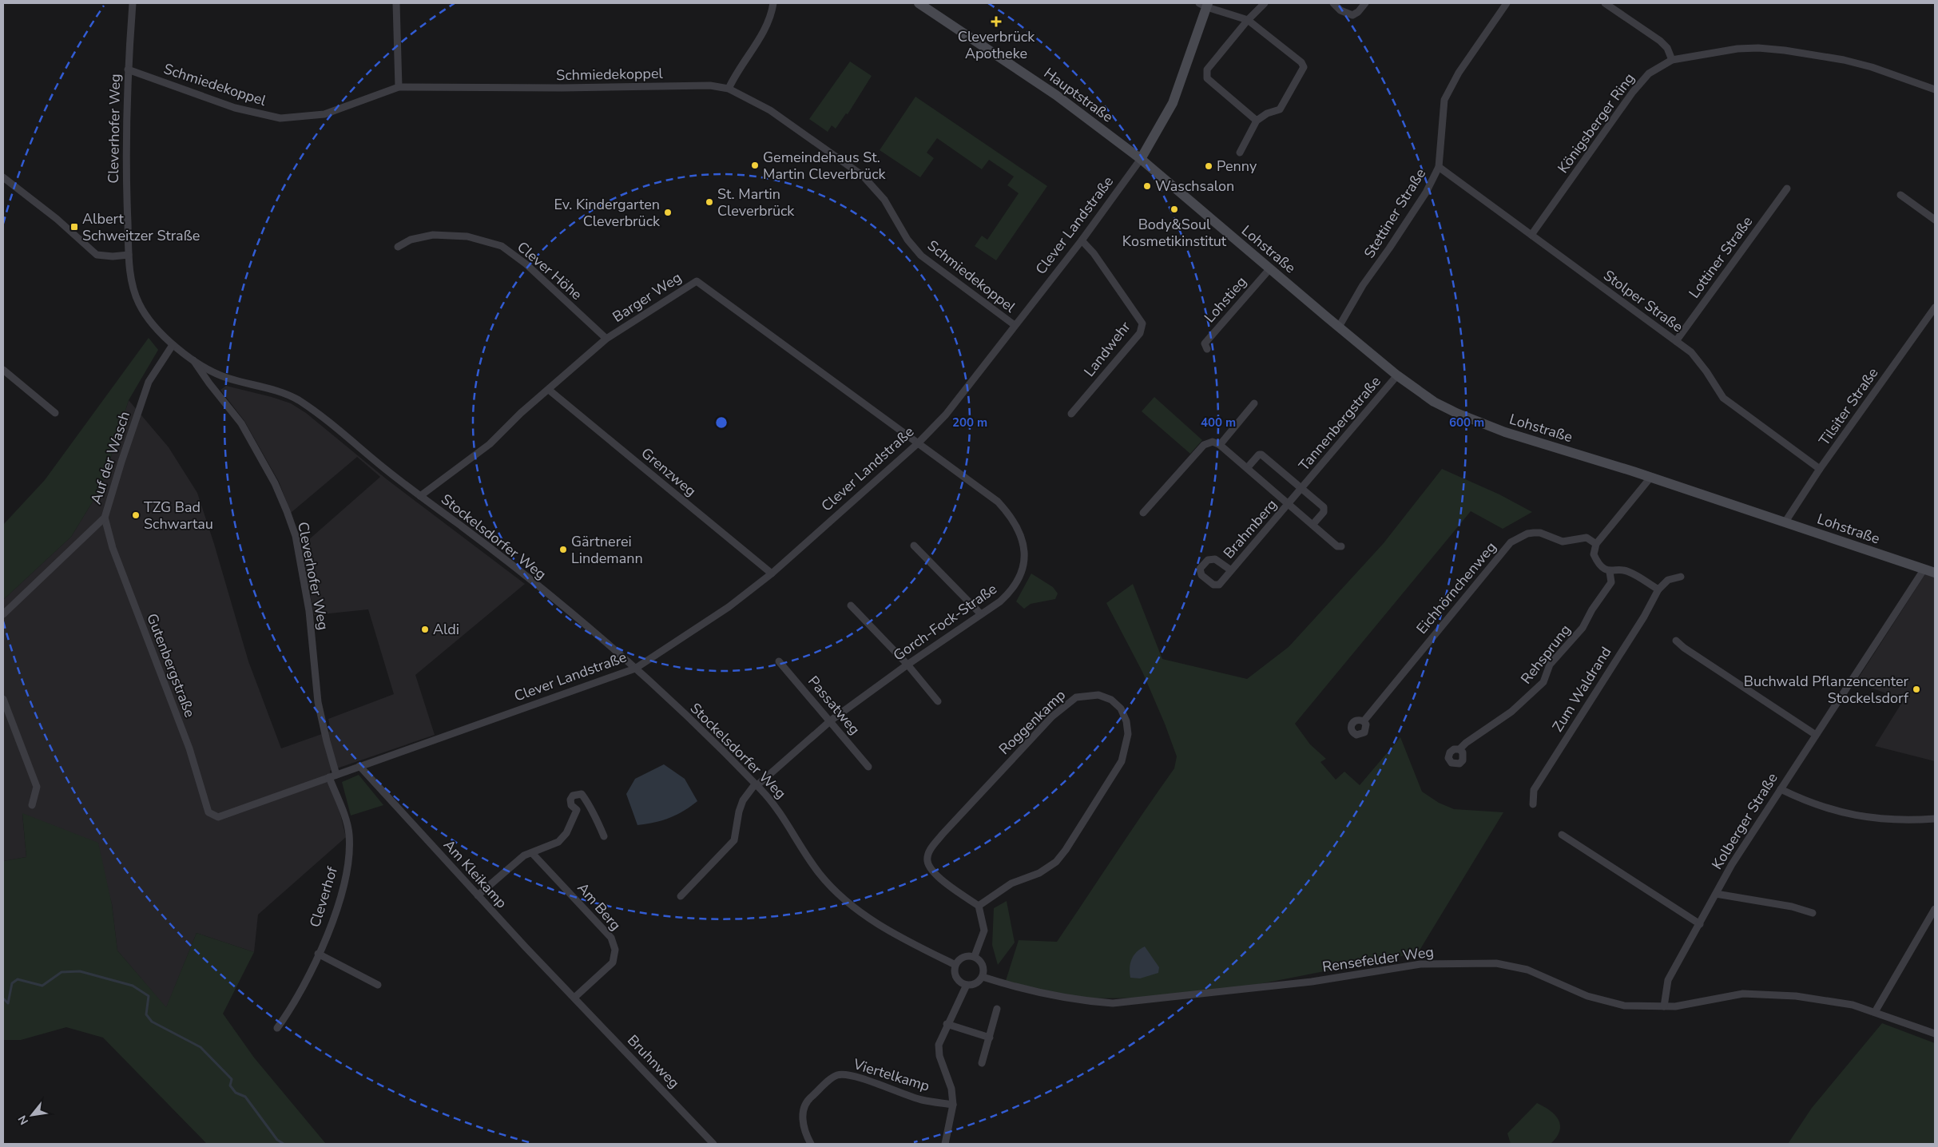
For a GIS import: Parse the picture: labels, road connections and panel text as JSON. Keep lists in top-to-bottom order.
{
  "streets": {
    "main road": ["Hauptstraße", "Clever Landstraße", "Lohstraße"],
    "street": [
      "Schmiedekoppel",
      "Königsberger Ring",
      "Cleverhofer Weg",
      "Stettiner Straße",
      "Lottiner Straße",
      "Clever Höhe",
      "Barger Weg",
      "Lohstieg",
      "Stolper Straße",
      "Landwehr",
      "Tilsiter Straße",
      "Tannenbergstraße",
      "Auf der Wasch",
      "Grenzweg",
      "Brahmberg",
      "Stockelsdorfer Weg",
      "Eichhörnchenweg",
      "Gorch-Fock-Straße",
      "Rehsprung",
      "Gutenbergstraße",
      "Zum Waldrand",
      "Passatweg",
      "Roggenkamp",
      "Kolberger Straße",
      "Am Kleikamp",
      "Cleverhof",
      "Am Berg",
      "Rensefelder Weg",
      "Bruhnweg",
      "Viertelkamp"
    ]
  },
  "crossings": [
    ["Schmiedekoppel", "Cleverhofer Weg"],
    ["Schmiedekoppel", "Clever Landstraße"],
    ["Hauptstraße", "Clever Landstraße"],
    ["Hauptstraße", "Lohstraße"],
    ["Königsberger Ring", "Stolper Straße"],
    ["Cleverhofer Weg", "Clever Landstraße"],
    ["Cleverhofer Weg", "Stockelsdorfer Weg"],
    ["Stettiner Straße", "Lohstraße"],
    ["Stettiner Straße", "Stolper Straße"],
    ["Clever Landstraße", "Lohstraße"],
    ["Clever Landstraße", "Barger Weg"],
    ["Clever Landstraße", "Landwehr"],
    ["Clever Landstraße", "Grenzweg"],
    ["Clever Landstraße", "Stockelsdorfer Weg"],
    ["Clever Landstraße", "Gorch-Fock-Straße"],
    ["Clever Landstraße", "Am Kleikamp"],
    ["Lohstraße", "Lohstieg"],
    ["Lohstraße", "Tilsiter Straße"],
    ["Lohstraße", "Tannenbergstraße"],
    ["Lohstraße", "Kolberger Straße"],
    ["Lottiner Straße", "Stolper Straße"],
    ["Clever Höhe", "Barger Weg"],
    ["Barger Weg", "Grenzweg"],
    ["Barger Weg", "Stockelsdorfer Weg"],
    ["Barger Weg", "Gorch-Fock-Straße"],
    ["Stolper Straße", "Tilsiter Straße"],
    ["Tannenbergstraße", "Brahmberg"],
    ["Auf der Wasch", "Stockelsdorfer Weg"],
    ["Auf der Wasch", "Gutenbergstraße"],
    ["Stockelsdorfer Weg", "Gorch-Fock-Straße"],
    ["Stockelsdorfer Weg", "Rensefelder Weg"],
    ["Stockelsdorfer Weg", "Viertelkamp"],
    ["Gorch-Fock-Straße", "Passatweg"],
    ["Gutenbergstraße", "Cleverhof"],
    ["Kolberger Straße", "Rensefelder Weg"],
    ["Am Kleikamp", "Am Berg"],
    ["Am Kleikamp", "Bruhnweg"],
    ["Am Berg", "Bruhnweg"],
    ["Rensefelder Weg", "Viertelkamp"]
  ],
  "places": {
    "health": ["Cleverbrück Apotheke"],
    "other": [
      "Gemeindehaus St. Martin Cleverbrück",
      "Penny",
      "Waschsalon",
      "St. Martin Cleverbrück",
      "Body&Soul Kosmetikinstitut",
      "Ev. Kindergarten Cleverbrück",
      "TZG Bad Schwartau",
      "Gärtnerei Lindemann",
      "Aldi",
      "Buchwald Pflanzencenter Stockelsdorf"
    ],
    "transit": ["Albert Schweitzer Straße"]
  },
  "north": "bottom left",
  "rings": ["200 m", "400 m", "600 m"]
}
